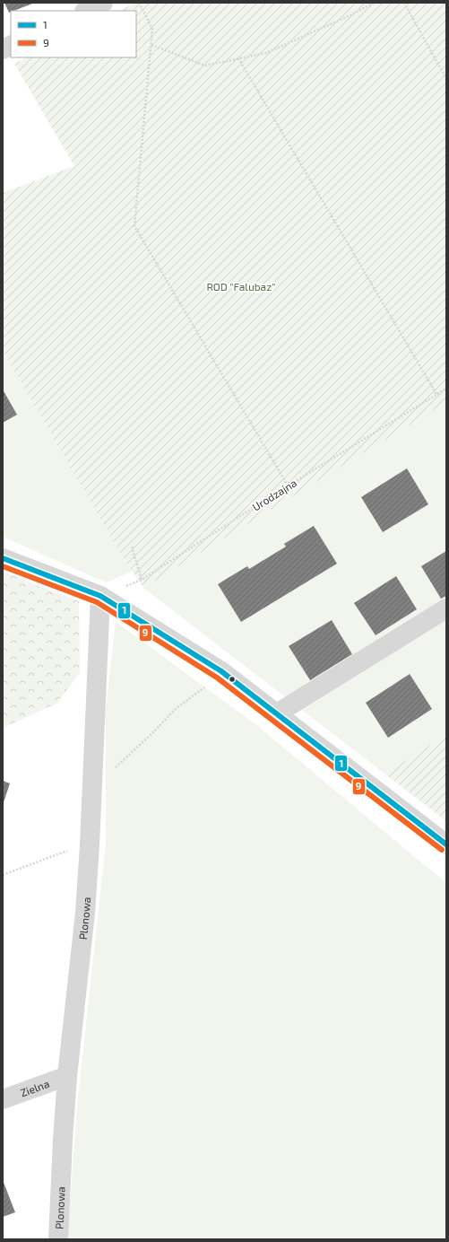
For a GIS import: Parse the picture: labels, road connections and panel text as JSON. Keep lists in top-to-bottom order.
{
  "streets": {
    "street": ["Plonowa", "Zielna"],
    "path": ["Urodzajna"]
  },
  "crossings": [
    ["Urodzajna", "Plonowa"],
    ["Plonowa", "Zielna"]
  ],
  "parks": ["ROD \"Falubaz\""],
  "lines": ["transit line 1", "transit line 9"],
  "legend": ["1", "9"]
}
